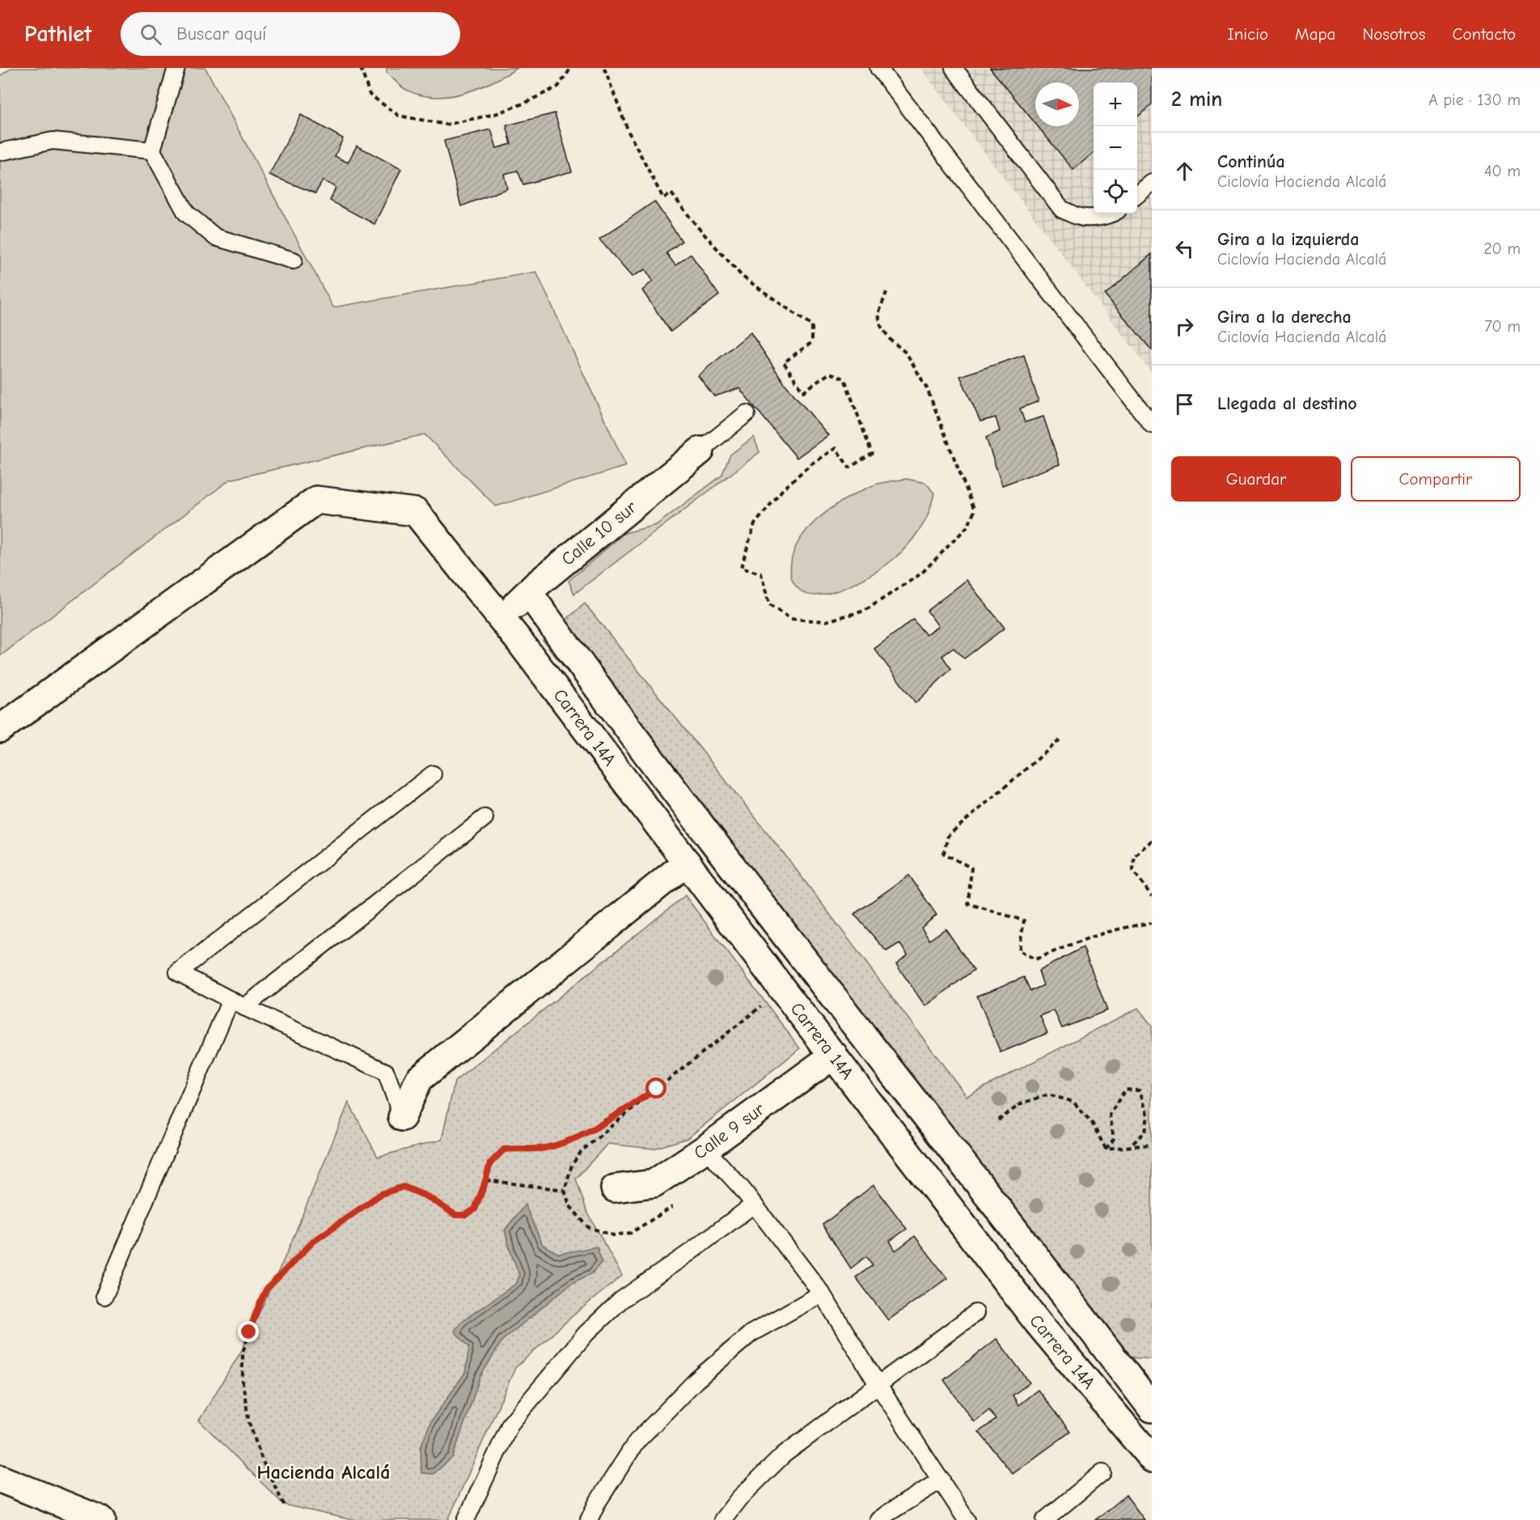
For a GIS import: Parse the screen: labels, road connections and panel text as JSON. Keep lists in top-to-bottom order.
{
  "streets": {
    "street": ["Calle 10 sur", "Carrera 14A", "Calle 9 sur"]
  },
  "crossings": [
    ["Calle 10 sur", "Carrera 14A"],
    ["Carrera 14A", "Calle 9 sur"]
  ],
  "districts": ["Hacienda Alcalá"],
  "north": "right",
  "page": {
    "header": "Pathlet",
    "search": "Buscar aquí",
    "nav": [
      "Inicio",
      "Mapa",
      "Nosotros",
      "Contacto"
    ],
    "heading": ["2 min", "A pie · 130 m"],
    "map_buttons": ["+", "−"],
    "list": [
      ["Continúa", "Ciclovía Hacienda Alcalá", "40 m"],
      ["Gira a la izquierda", "Ciclovía Hacienda Alcalá", "20 m"],
      ["Gira a la derecha", "Ciclovía Hacienda Alcalá", "70 m"],
      "Llegada al destino"
    ],
    "buttons": ["Guardar", "Compartir"]
  }
}
